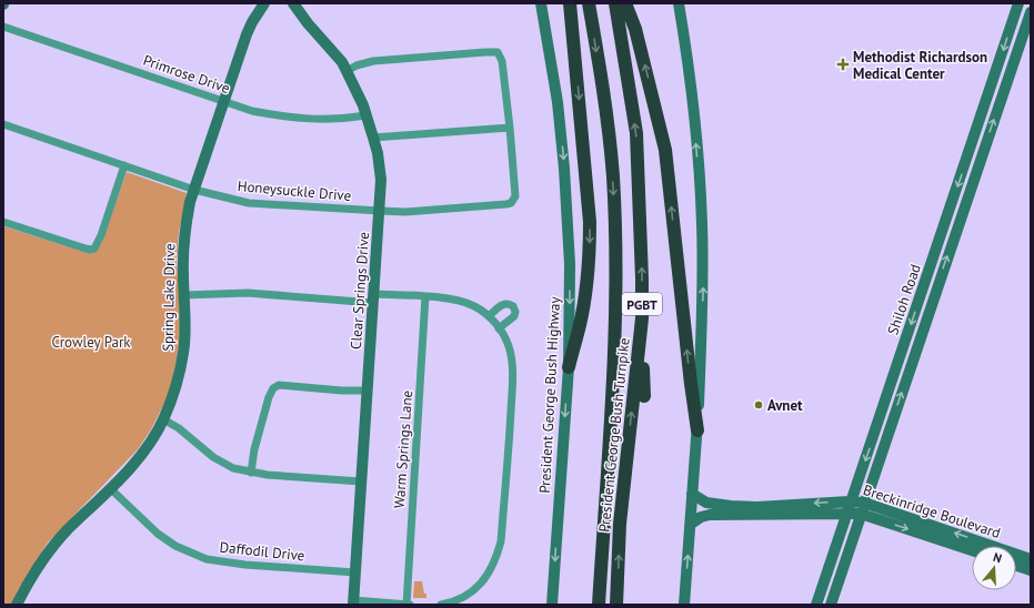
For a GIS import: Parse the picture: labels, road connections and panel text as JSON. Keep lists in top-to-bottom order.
{
  "streets": {
    "highway": ["PGBT", "President George Bush Turnpike"],
    "main road": [
      "Clear Springs Drive",
      "Spring Lake Drive",
      "Shiloh Road",
      "President George Bush Highway",
      "Breckinridge Boulevard"
    ],
    "street": [
      "Primrose Drive",
      "Honeysuckle Drive",
      "Warm Springs Lane",
      "Daffodil Drive"
    ]
  },
  "crossings": [
    ["Primrose Drive", "Clear Springs Drive"],
    ["Primrose Drive", "Spring Lake Drive"],
    ["Honeysuckle Drive", "Clear Springs Drive"],
    ["Honeysuckle Drive", "Spring Lake Drive"],
    ["Clear Springs Drive", "Daffodil Drive"],
    ["Spring Lake Drive", "Daffodil Drive"],
    ["Shiloh Road", "Breckinridge Boulevard"]
  ],
  "one_way": ["President George Bush Highway"],
  "parks": ["Crowley Park"],
  "places": {
    "health": ["Methodist Richardson Medical Center"],
    "other": ["Avnet"]
  },
  "north": "top"
}
